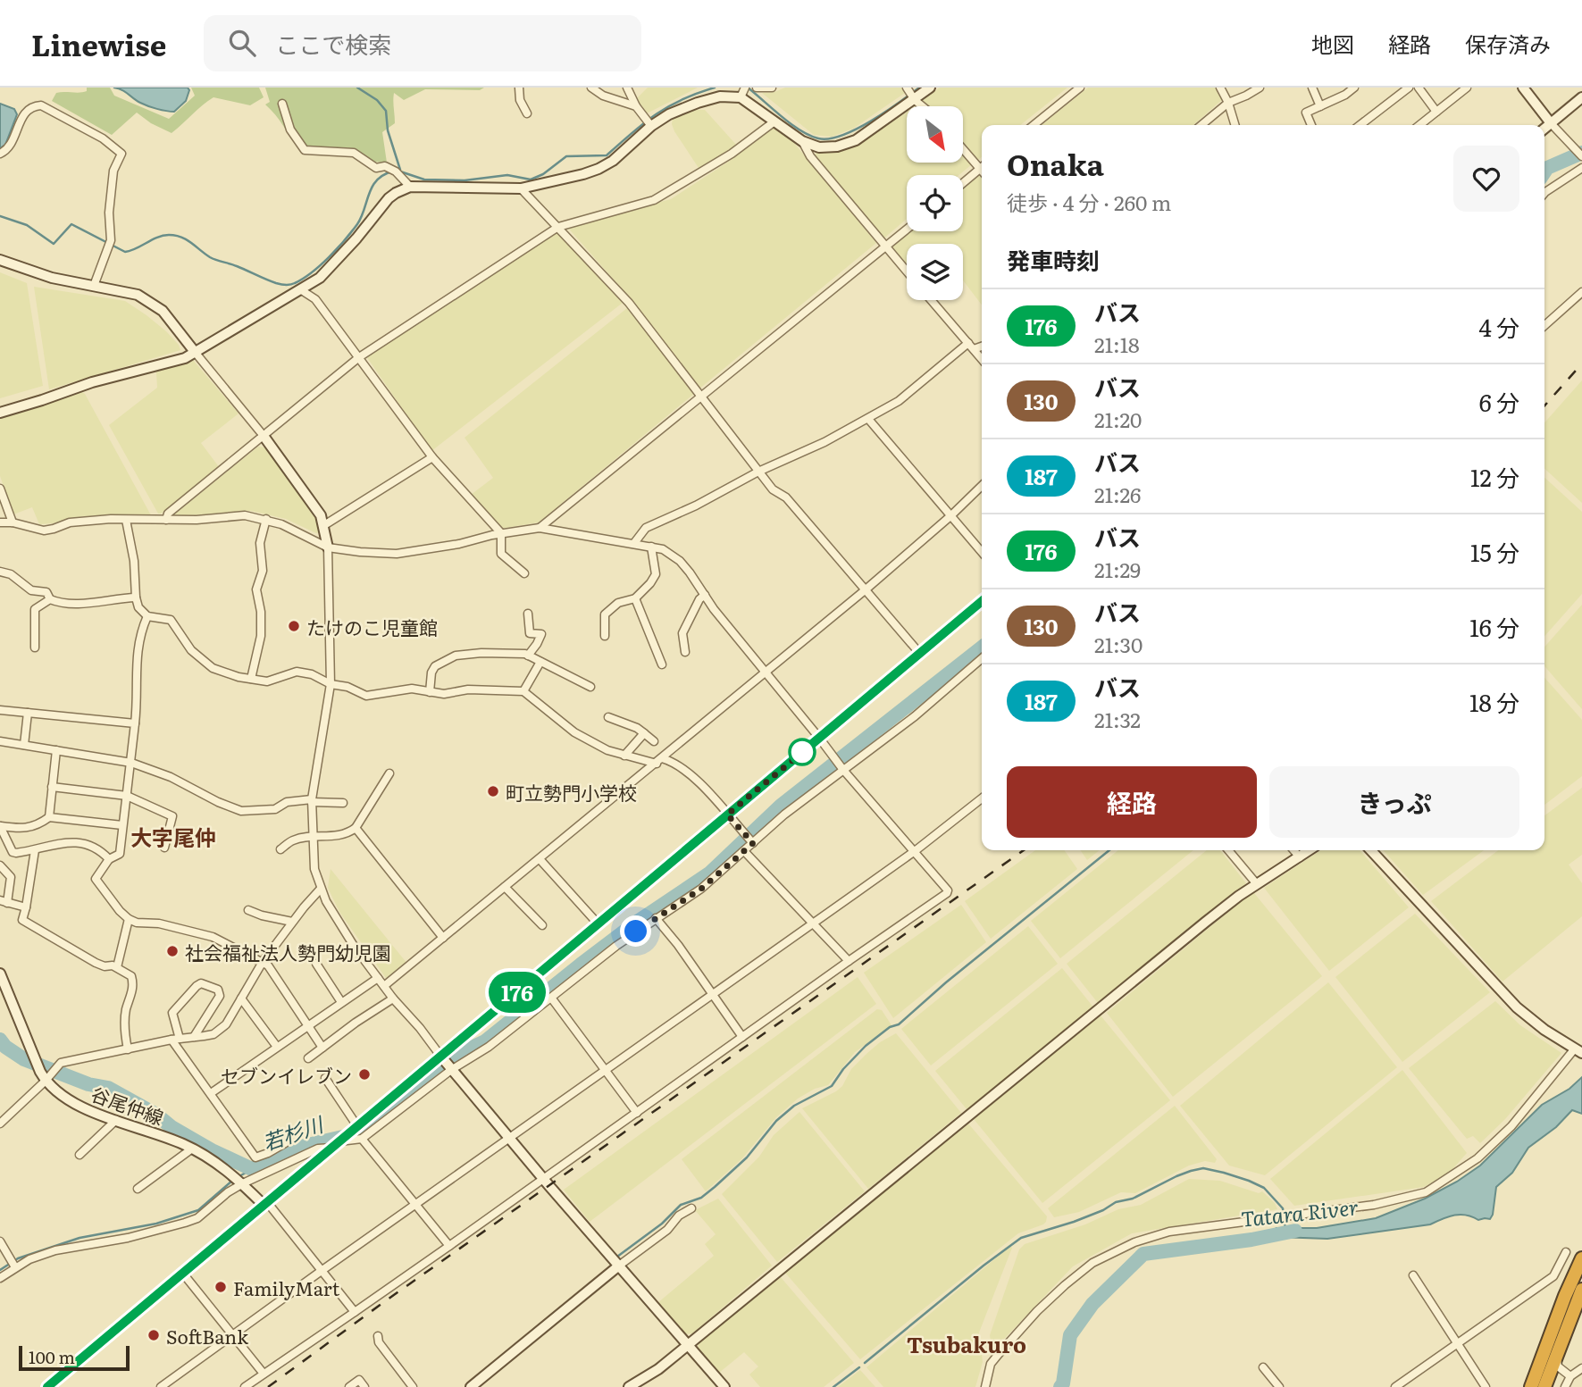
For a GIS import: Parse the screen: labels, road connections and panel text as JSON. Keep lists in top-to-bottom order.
{
  "streets": {
    "street": ["谷尾仲線"]
  },
  "districts": ["大字尾仲", "Tsubakuro"],
  "water": ["若杉川", "Tatara River"],
  "places": [
    "たけのこ児童館",
    "町立勢門小学校",
    "社会福祉法人勢門幼児園",
    "セブンイレブン",
    "FamilyMart",
    "SoftBank"
  ],
  "lines": ["bus line 176"],
  "scale_bar": "100 m",
  "north": "bottom right",
  "page": {
    "header": "Linewise",
    "search": "ここで検索",
    "nav": ["地図", "経路", "保存済み"],
    "on_map": "176",
    "heading": [
      ["Onaka", "徒歩 · 4 分 · 260 m"],
      "発車時刻"
    ],
    "list": [
      {
        "mark": "176",
        "name": "バス",
        "note": "21:18",
        "value": "4 分"
      },
      {
        "mark": "130",
        "name": "バス",
        "note": "21:20",
        "value": "6 分"
      },
      {
        "mark": "187",
        "name": "バス",
        "note": "21:26",
        "value": "12 分"
      },
      {
        "mark": "176",
        "name": "バス",
        "note": "21:29",
        "value": "15 分"
      },
      {
        "mark": "130",
        "name": "バス",
        "note": "21:30",
        "value": "16 分"
      },
      {
        "mark": "187",
        "name": "バス",
        "note": "21:32",
        "value": "18 分"
      }
    ],
    "buttons": ["経路", "きっぷ"],
    "scale": "100 m"
  }
}
